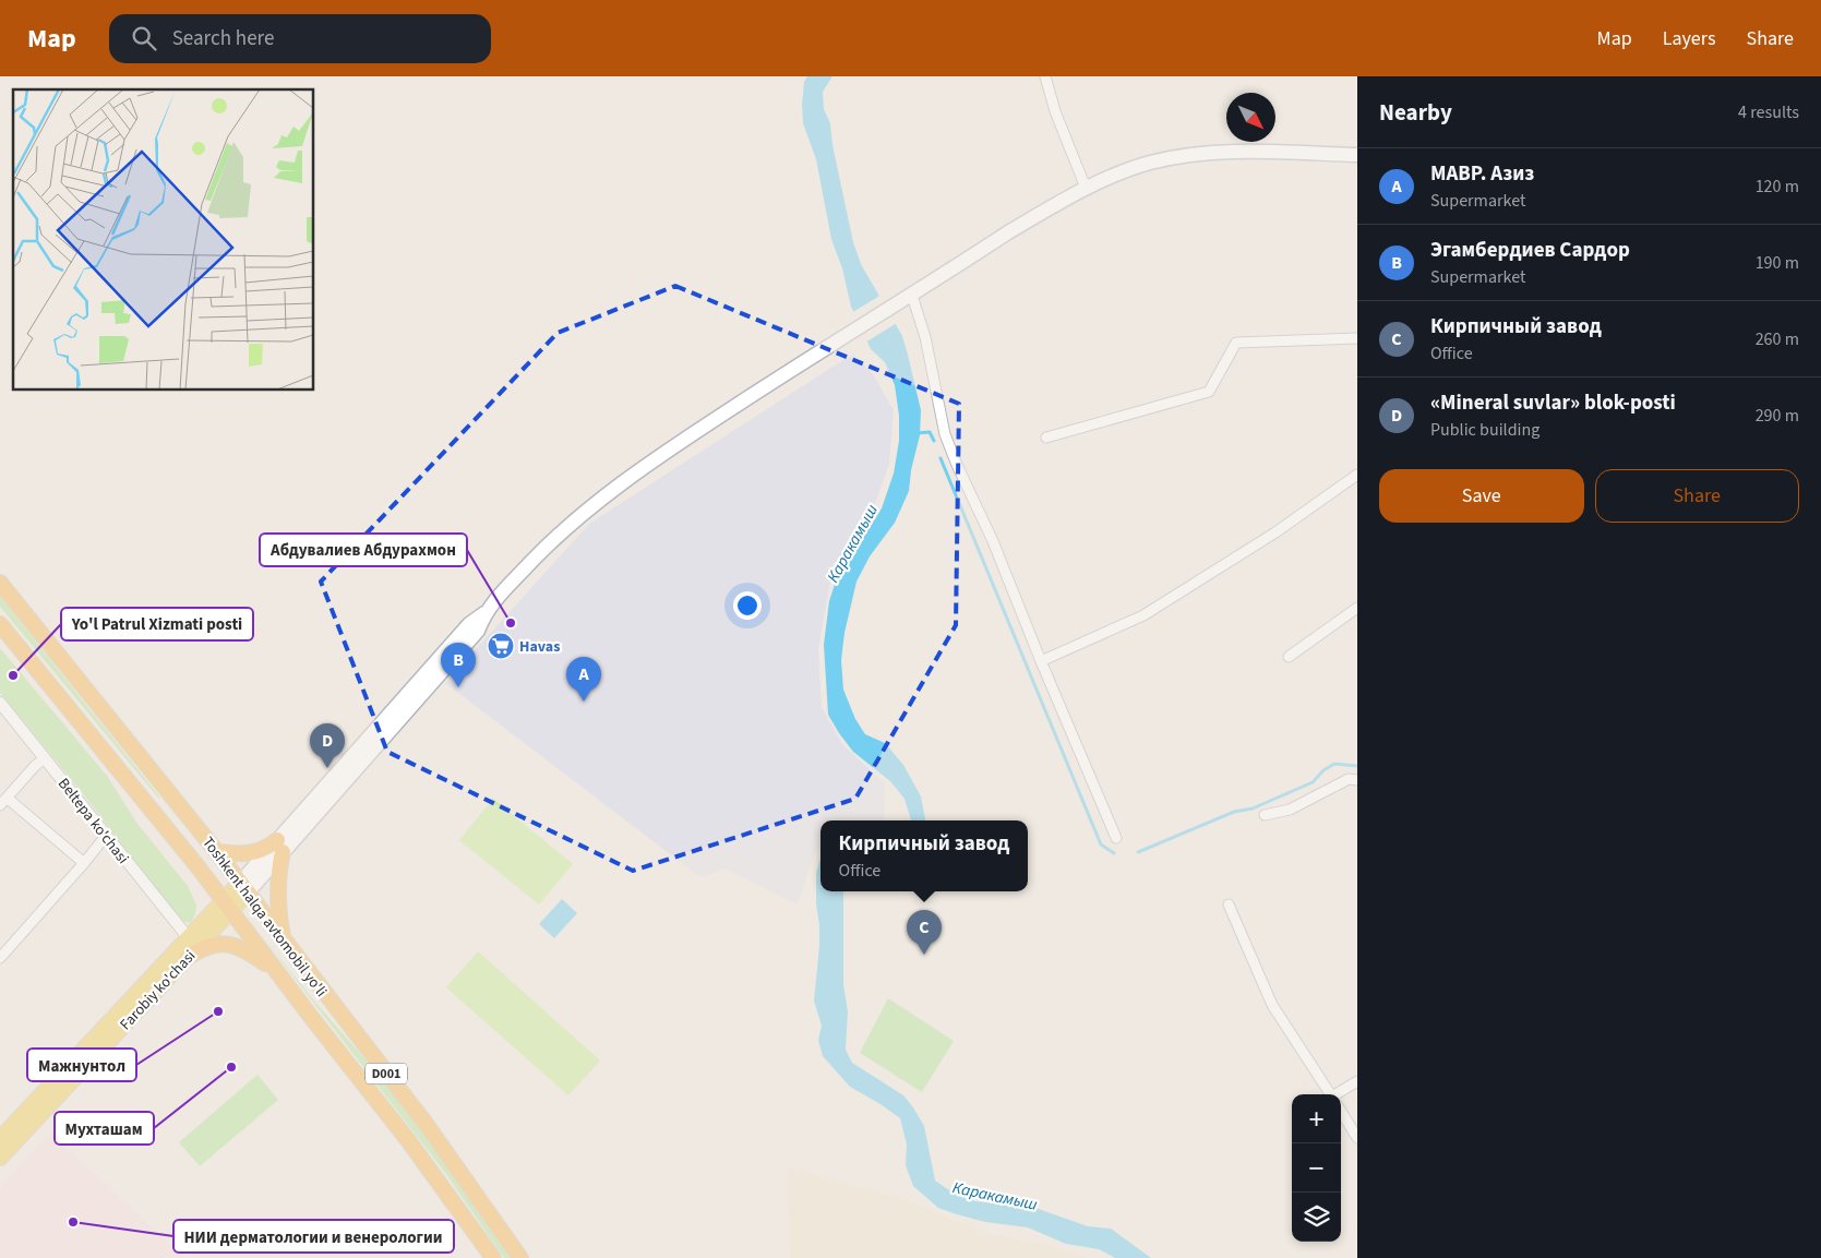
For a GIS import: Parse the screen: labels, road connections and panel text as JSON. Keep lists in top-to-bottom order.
{
  "streets": {
    "highway": ["Toshkent halqa avtomobil yo'li", "D001"],
    "main road": ["Farobiy ko'chasi"],
    "street": ["Beltepa ko'chasi"]
  },
  "crossings": [
    ["Beltepa ko'chasi", "Farobiy ko'chasi"],
    ["Toshkent halqa avtomobil yo'li", "Farobiy ko'chasi"]
  ],
  "water": ["Каракамыш"],
  "places": {
    "other": [
      "Абдувалиев Абдурахмон",
      "Yo'l Patrul Xizmati posti",
      "Мажнунтол",
      "Мухташам",
      "НИИ дерматологии и венерологии"
    ],
    "supermarket": ["Havas"]
  },
  "north": "bottom right",
  "page": {
    "header": "Map",
    "search": "Search here",
    "nav": ["Map", "Layers", "Share"],
    "heading": ["Nearby", "4 results"],
    "list": [
      {
        "mark": "A",
        "name": "МАВР. Азиз",
        "note": "Supermarket",
        "value": "120 m"
      },
      {
        "mark": "B",
        "name": "Эгамбердиев Сардор",
        "note": "Supermarket",
        "value": "190 m"
      },
      {
        "mark": "C",
        "name": "Кирпичный завод",
        "note": "Office",
        "value": "260 m"
      },
      {
        "mark": "D",
        "name": "«Mineral suvlar» blok-posti",
        "note": "Public building",
        "value": "290 m"
      }
    ],
    "buttons": ["Save", "Share"],
    "pins": [
      "B",
      "A",
      "D",
      "C"
    ],
    "popup": ["Кирпичный завод", "Office"],
    "map_buttons": ["+", "−"]
  }
}
